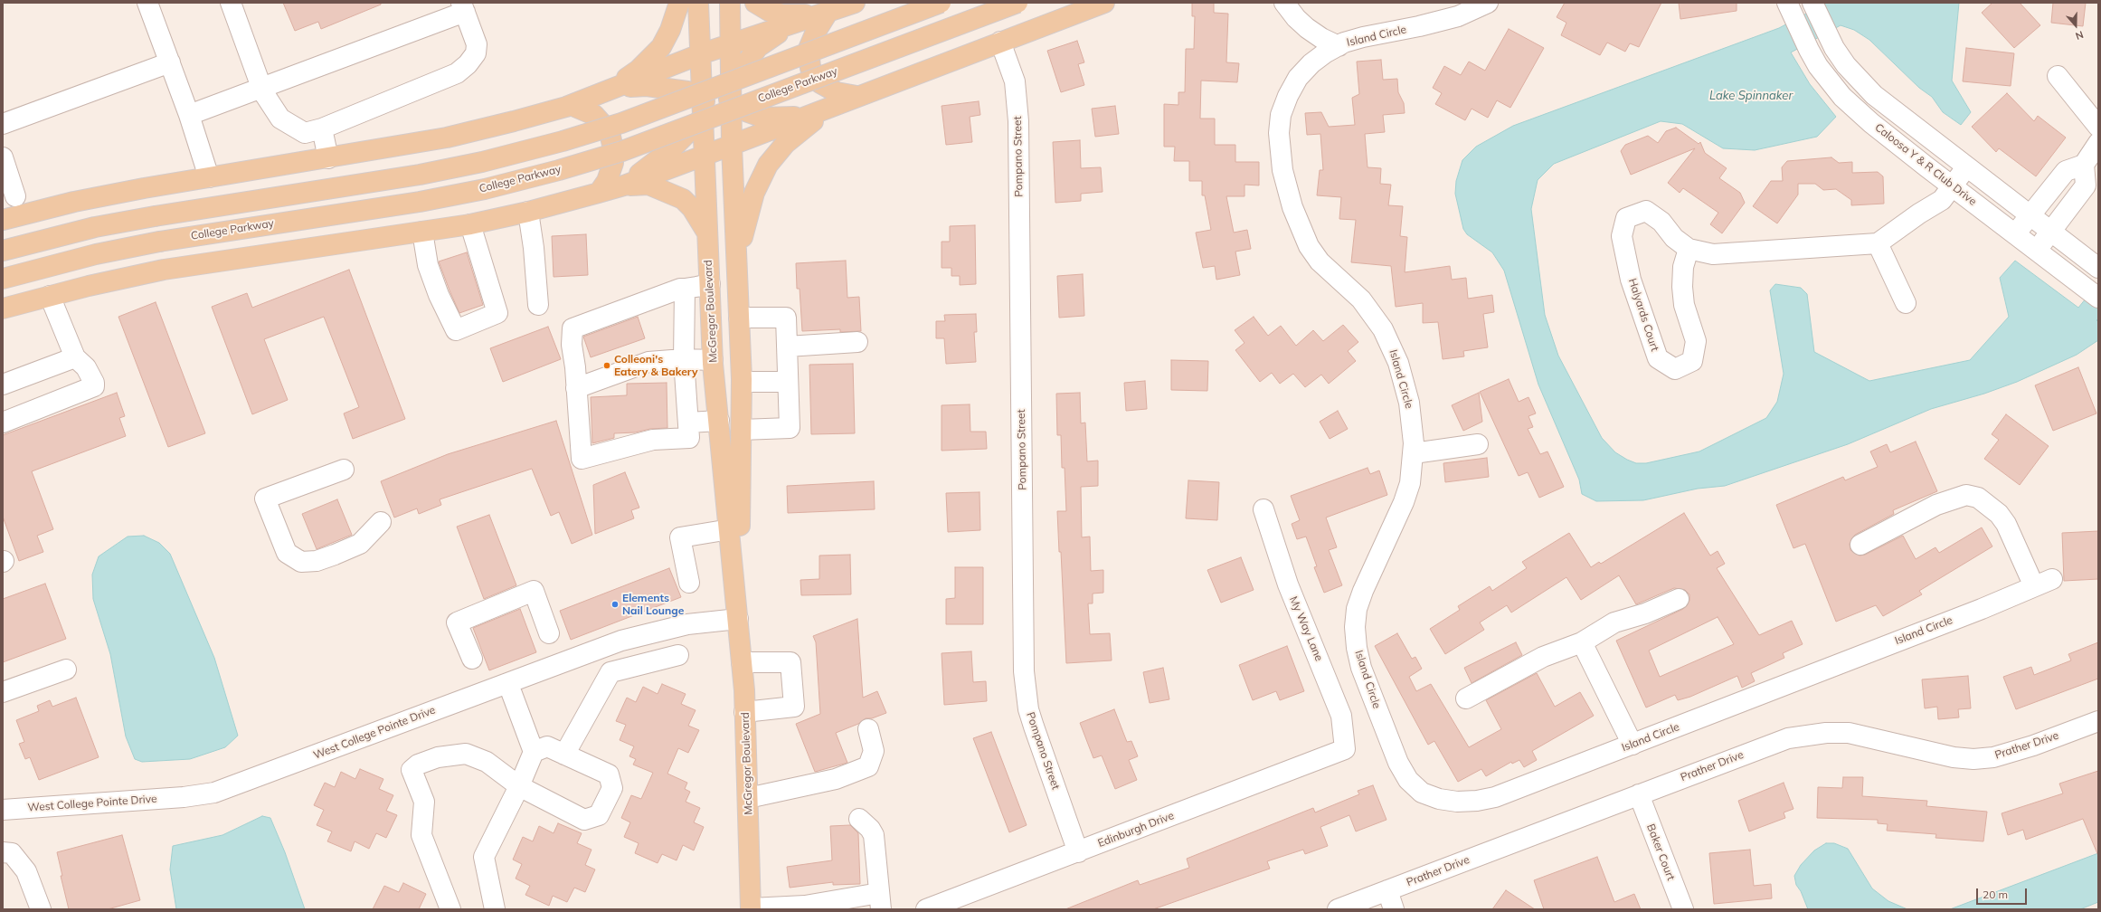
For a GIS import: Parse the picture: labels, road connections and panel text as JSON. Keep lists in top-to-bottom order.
{
  "streets": {
    "main road": ["College Parkway", "McGregor Boulevard"],
    "street": [
      "Island Circle",
      "Pompano Street",
      "Caloosa Y & R Club Drive",
      "Halyards Court",
      "My Way Lane",
      "West College Pointe Drive",
      "Prather Drive",
      "Edinburgh Drive",
      "Baker Court"
    ]
  },
  "crossings": [
    ["Pompano Street", "Edinburgh Drive"],
    ["McGregor Boulevard", "West College Pointe Drive"],
    ["My Way Lane", "Edinburgh Drive"],
    ["Prather Drive", "Baker Court"]
  ],
  "water": ["Lake Spinnaker"],
  "places": ["Colleoni's Eatery & Bakery", "Elements Nail Lounge"],
  "scale_bar": "20 m",
  "north": "bottom"
}
